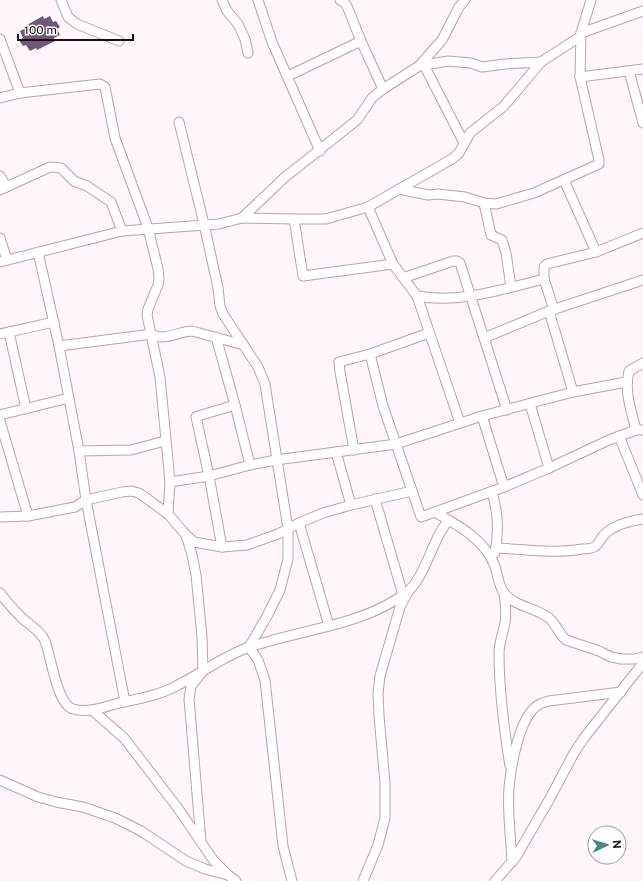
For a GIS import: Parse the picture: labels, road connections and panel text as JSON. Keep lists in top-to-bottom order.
{
  "scale_bar": "100 m",
  "north": "right"
}
